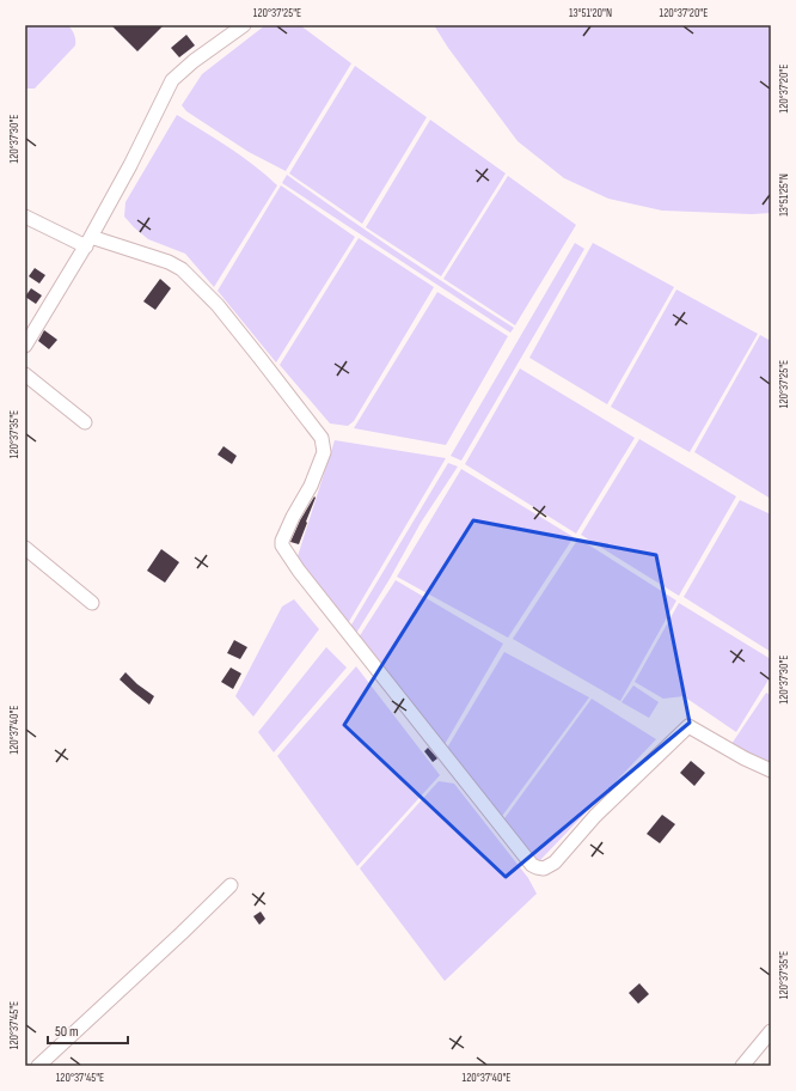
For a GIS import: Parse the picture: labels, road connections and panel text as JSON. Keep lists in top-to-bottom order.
{
  "scale_bar": "50 m",
  "coordinates": [
    "120°37'25\"E",
    "13°51'20\"N",
    "120°37'20\"E",
    "120°37'30\"E",
    "13°51'25\"N",
    "120°37'35\"E",
    "120°37'40\"E",
    "120°37'45\"E"
  ]
}
